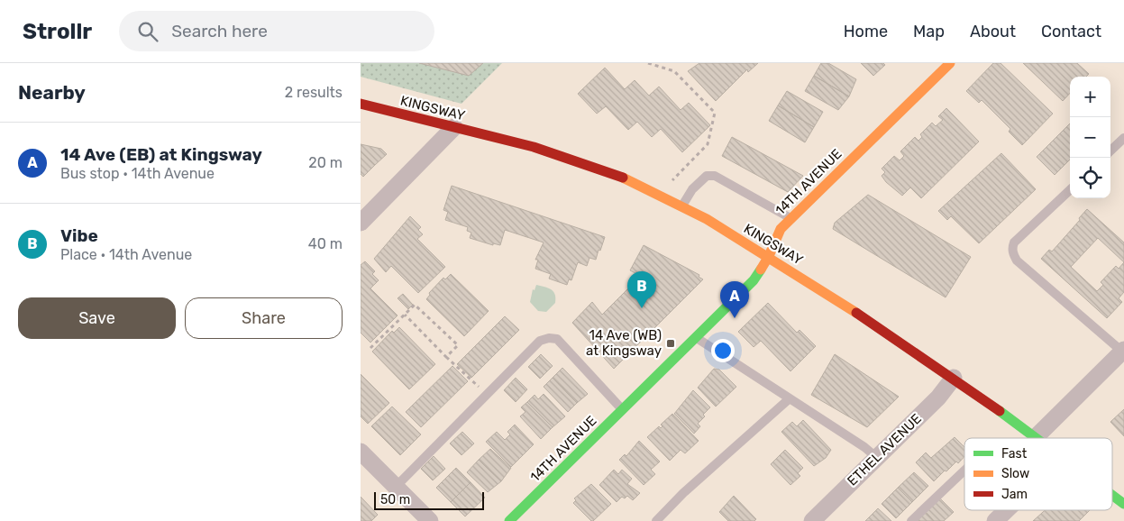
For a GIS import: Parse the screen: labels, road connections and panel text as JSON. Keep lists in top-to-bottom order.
{
  "streets": {
    "main road": ["KINGSWAY", "14TH AVENUE"],
    "street": ["ETHEL AVENUE"]
  },
  "crossings": [
    ["KINGSWAY", "14TH AVENUE"],
    ["KINGSWAY", "ETHEL AVENUE"]
  ],
  "places": {
    "transit": ["14 Ave (WB) at Kingsway"]
  },
  "legend": ["Fast", "Slow", "Jam"],
  "scale_bar": "50 m",
  "page": {
    "header": "Strollr",
    "search": "Search here",
    "nav": [
      "Home",
      "Map",
      "About",
      "Contact"
    ],
    "heading": ["Nearby", "2 results"],
    "map_buttons": ["+", "−"],
    "list": [
      {
        "mark": "A",
        "name": "14 Ave (EB) at Kingsway",
        "note": "Bus stop · 14th Avenue",
        "value": "20 m"
      },
      {
        "mark": "B",
        "name": "Vibe",
        "note": "Place · 14th Avenue",
        "value": "40 m"
      }
    ],
    "pins": ["B", "A"],
    "buttons": ["Save", "Share"],
    "scale": "50 m"
  }
}
